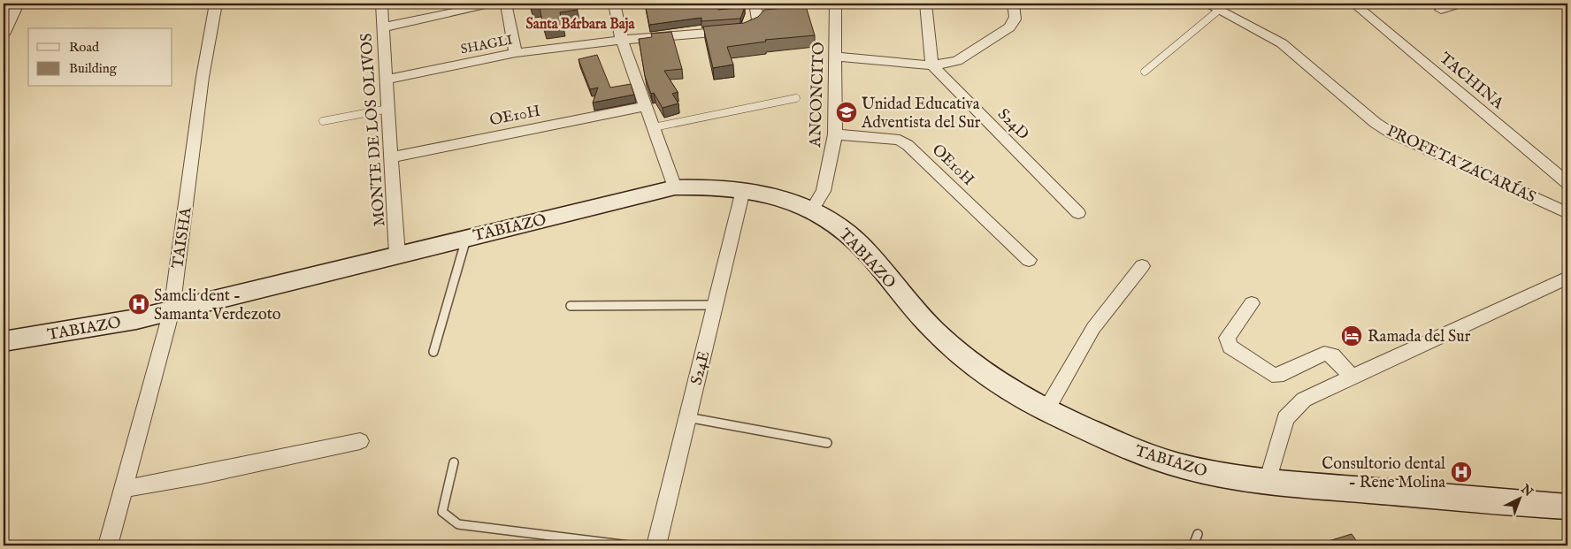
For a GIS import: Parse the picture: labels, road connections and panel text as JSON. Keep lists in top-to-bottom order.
{
  "streets": {
    "street": [
      "SHAGLI",
      "TACHINA",
      "ANCONCITO",
      "OE10H",
      "S24D",
      "MONTE DE LOS OLIVOS",
      "PROFETA ZACARÍAS",
      "TABIAZO",
      "TAISHA",
      "S24E"
    ]
  },
  "crossings": [
    ["SHAGLI", "MONTE DE LOS OLIVOS"],
    ["ANCONCITO", "OE10H"],
    ["ANCONCITO", "TABIAZO"],
    ["OE10H", "MONTE DE LOS OLIVOS"],
    ["MONTE DE LOS OLIVOS", "TABIAZO"],
    ["TABIAZO", "TAISHA"],
    ["TABIAZO", "S24E"]
  ],
  "districts": ["Santa Bárbara Baja"],
  "places": {
    "school or university": ["Unidad Educativa Adventista del Sur"],
    "hospital": ["Samcli dent - Samanta Verdezoto", "Consultorio dental - Rene Molina"],
    "hotel": ["Ramada del Sur"]
  },
  "legend": ["Road", "Building"],
  "north": "top right"
}
